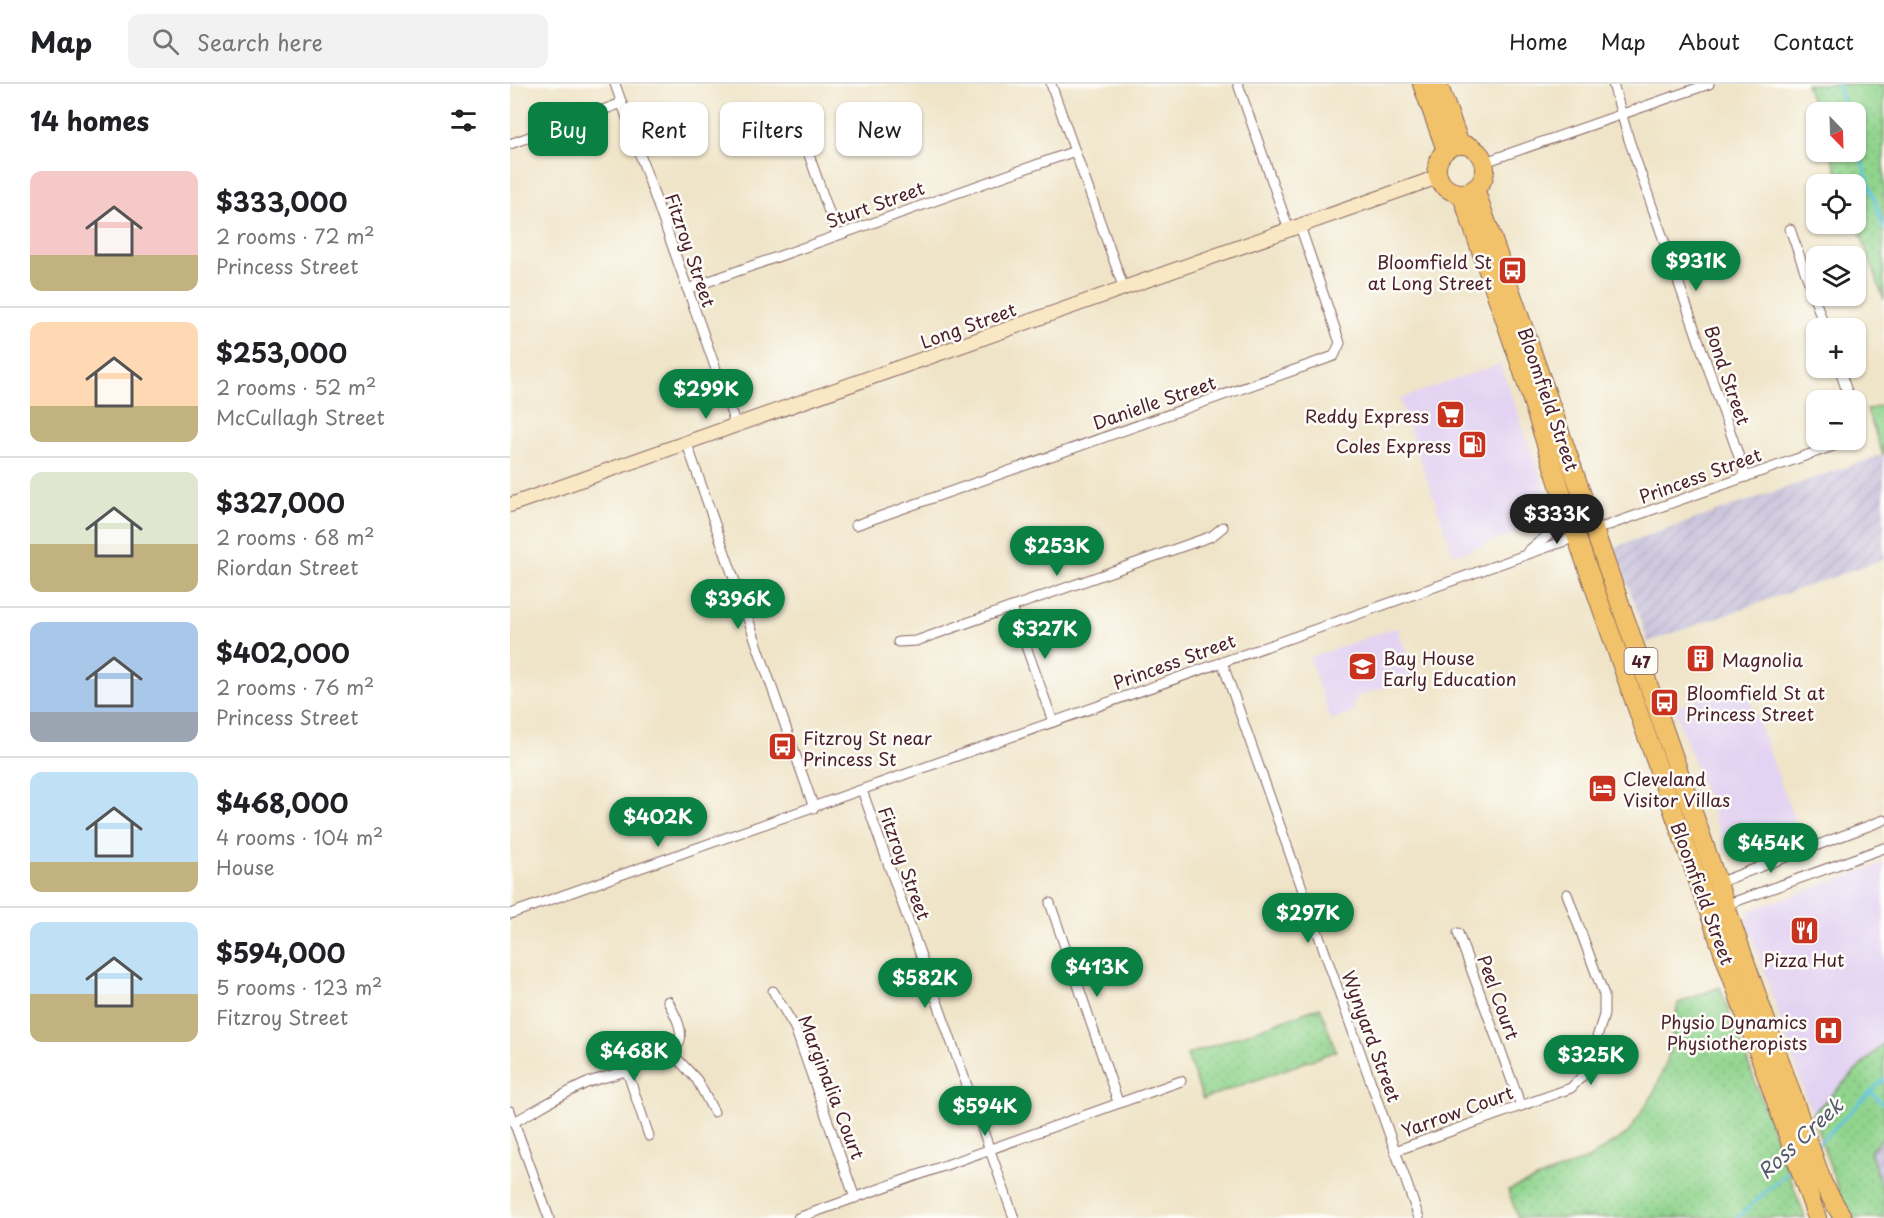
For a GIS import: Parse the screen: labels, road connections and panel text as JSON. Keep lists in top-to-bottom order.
{
  "streets": {
    "highway": ["Bloomfield Street", "47"],
    "street": [
      "Sturt Street",
      "Fitzroy Street",
      "Long Street",
      "Bond Street",
      "Danielle Street",
      "Princess Street",
      "Peel Court",
      "Wynyard Street",
      "Marginalia Court",
      "Yarrow Court"
    ]
  },
  "crossings": [
    ["Sturt Street", "Fitzroy Street"],
    ["Fitzroy Street", "Long Street"],
    ["Fitzroy Street", "Princess Street"],
    ["Long Street", "Bloomfield Street"],
    ["Long Street", "Danielle Street"],
    ["Bond Street", "Princess Street"],
    ["Bloomfield Street", "Princess Street"],
    ["Princess Street", "Wynyard Street"],
    ["Peel Court", "Yarrow Court"],
    ["Wynyard Street", "Yarrow Court"]
  ],
  "water": ["Ross Creek"],
  "places": {
    "bus stop": ["Bloomfield St at Long Street", "Bloomfield St at Princess Street", "Fitzroy St near Princess St"],
    "supermarket": ["Reddy Express"],
    "fuel station": ["Coles Express"],
    "building": ["Magnolia"],
    "school or university": ["Bay House Early Education"],
    "hotel": ["Cleveland Visitor Villas"],
    "restaurant": ["Pizza Hut"],
    "hospital": ["Physio Dynamics Physiotheropists"]
  },
  "north": "bottom right",
  "page": {
    "header": "Map",
    "search": "Search here",
    "nav": [
      "Home",
      "Map",
      "About",
      "Contact"
    ],
    "heading": "14 homes",
    "map_buttons": ["+", "−"],
    "chip": [
      "Buy",
      "Rent",
      "Filters",
      "New"
    ],
    "list": [
      {
        "name": "$333,000",
        "note": "2 rooms · 72 m² · Princess Street"
      },
      {
        "name": "$253,000",
        "note": "2 rooms · 52 m² · McCullagh Street"
      },
      {
        "name": "$327,000",
        "note": "2 rooms · 68 m² · Riordan Street"
      },
      {
        "name": "$402,000",
        "note": "2 rooms · 76 m² · Princess Street"
      },
      {
        "name": "$468,000",
        "note": "4 rooms · 104 m² · House"
      },
      {
        "name": "$594,000",
        "note": "5 rooms · 123 m² · Fitzroy Street"
      }
    ],
    "price": [
      "$931K",
      "$299K",
      "$333K",
      "$253K",
      "$396K",
      "$327K",
      "$402K",
      "$454K",
      "$297K",
      "$413K",
      "$582K",
      "$468K",
      "$325K",
      "$594K"
    ]
  }
}
